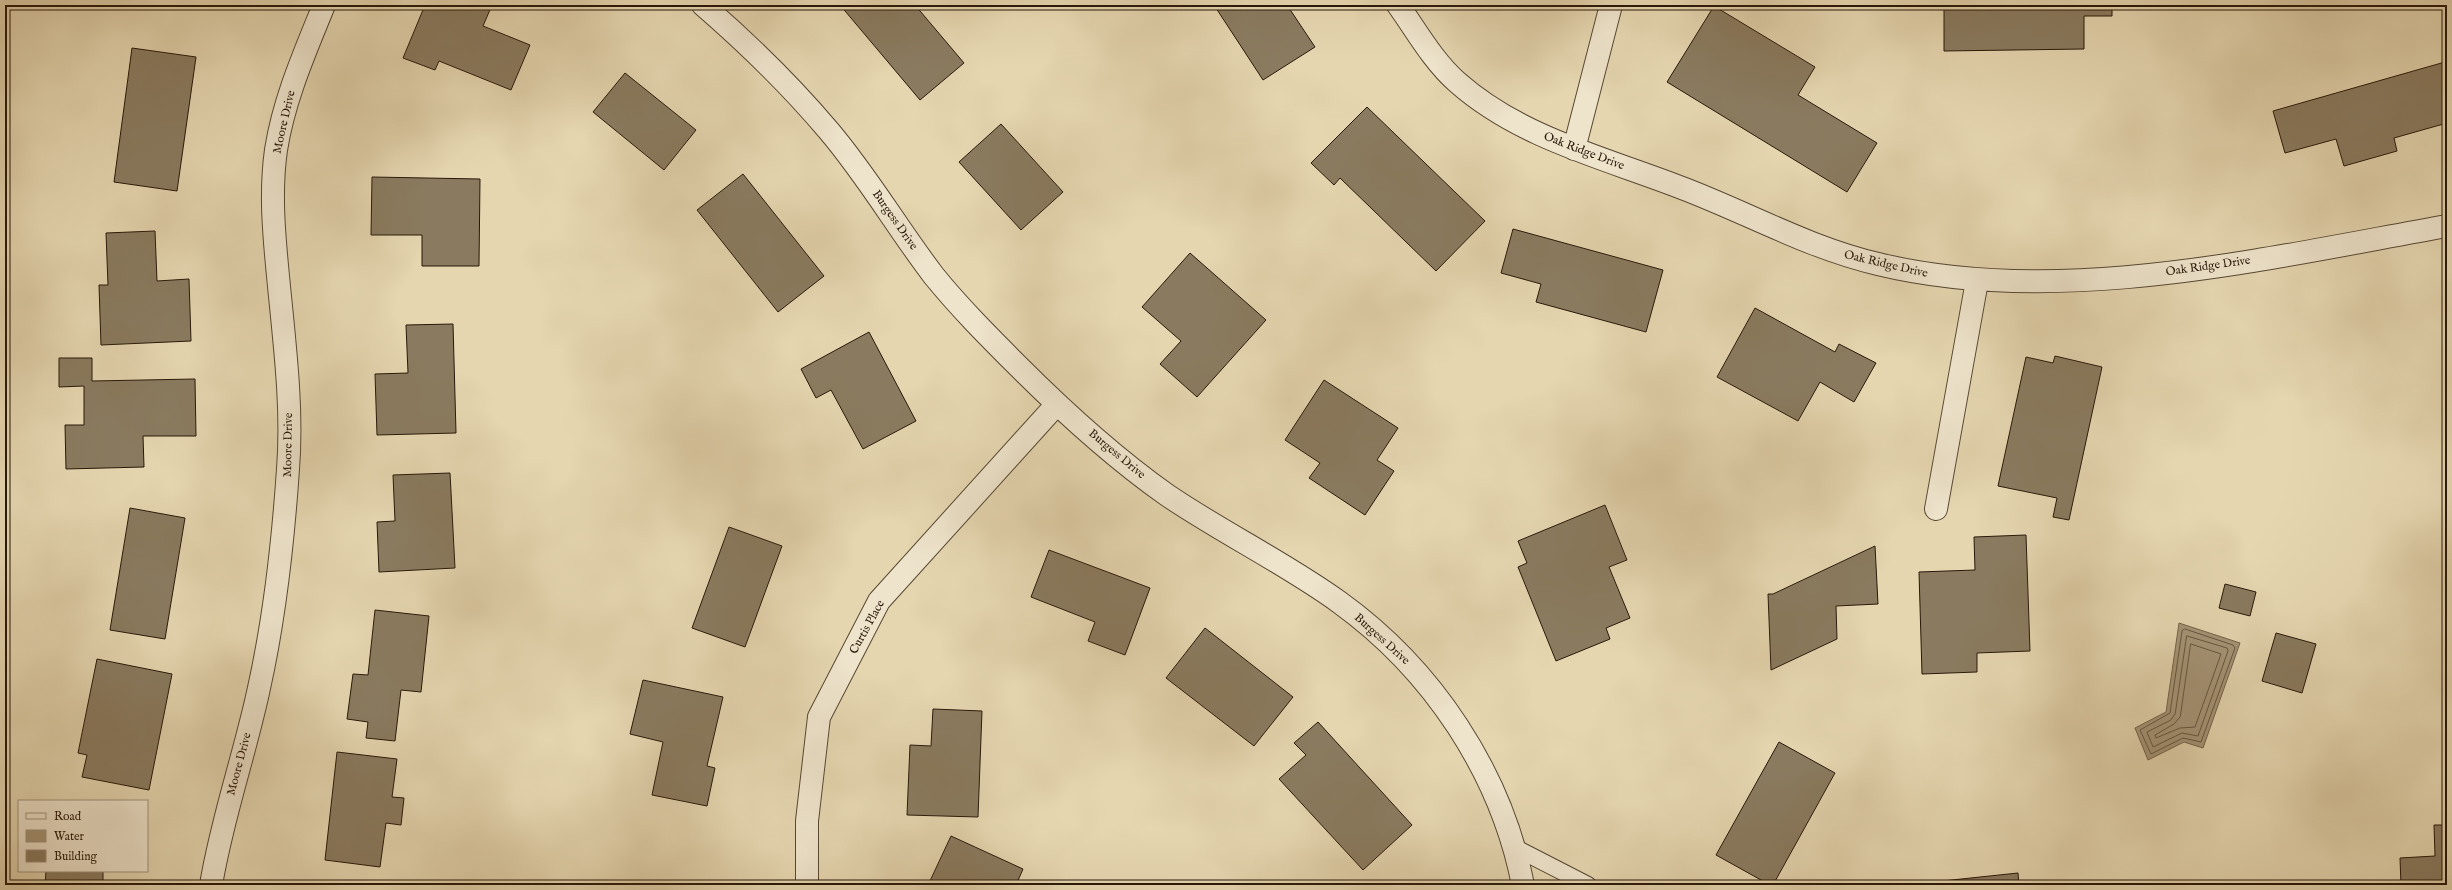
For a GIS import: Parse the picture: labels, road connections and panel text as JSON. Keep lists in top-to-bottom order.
{
  "streets": {
    "street": [
      "Moore Drive",
      "Oak Ridge Drive",
      "Burgess Drive",
      "Curtis Place"
    ]
  },
  "crossings": [
    ["Burgess Drive", "Curtis Place"]
  ],
  "legend": ["Road", "Water", "Building"]
}
